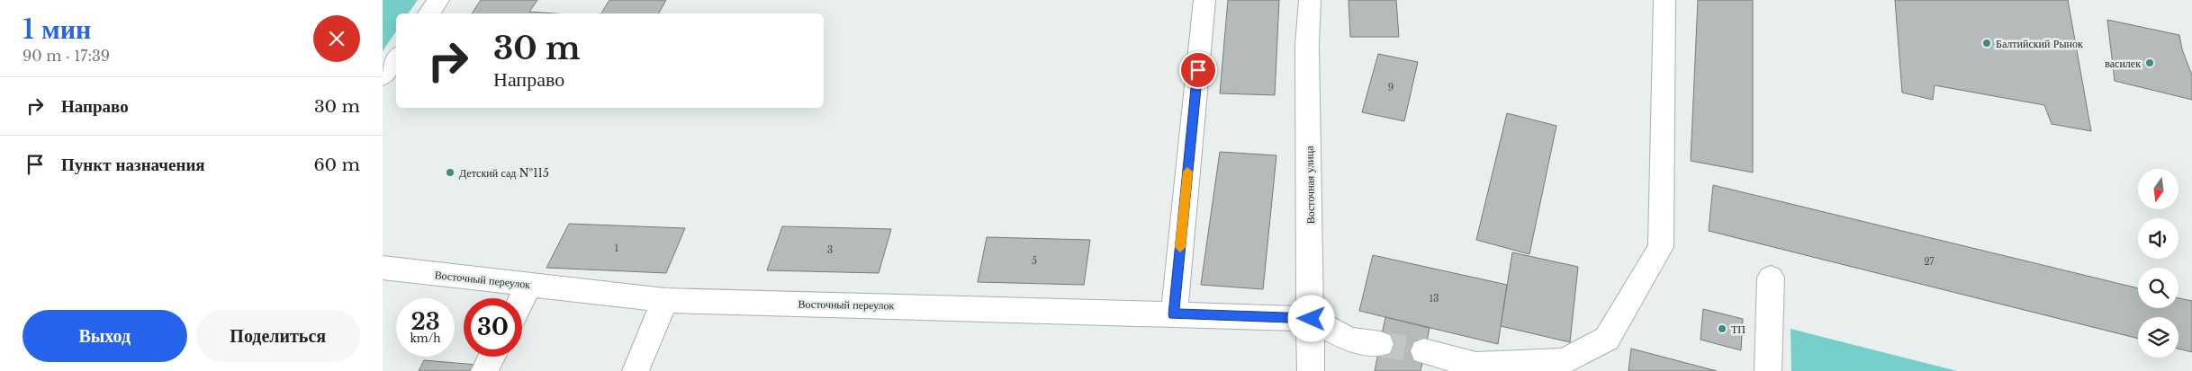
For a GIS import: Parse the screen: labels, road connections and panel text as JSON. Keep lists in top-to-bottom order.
{
  "streets": {
    "street": ["Восточная улица", "Восточный переулок"]
  },
  "crossings": [
    ["Восточная улица", "Восточный переулок"]
  ],
  "places": [
    "Балтийский Рынок",
    "василек",
    "Детский сад №115",
    "ТП"
  ],
  "house_numbers": [
    "9",
    "1",
    "3",
    "5",
    "27",
    "13"
  ],
  "north": "bottom",
  "page": {
    "heading": ["1 мин", "90 m · 17:39"],
    "turn": ["30 m", "Направо"],
    "list": [
      {
        "name": "Направо",
        "value": "30 m"
      },
      {
        "name": "Пункт назначения",
        "value": "60 m"
      }
    ],
    "speed": "23 km/h",
    "limit": "30",
    "buttons": ["Выход", "Поделиться"]
  }
}
